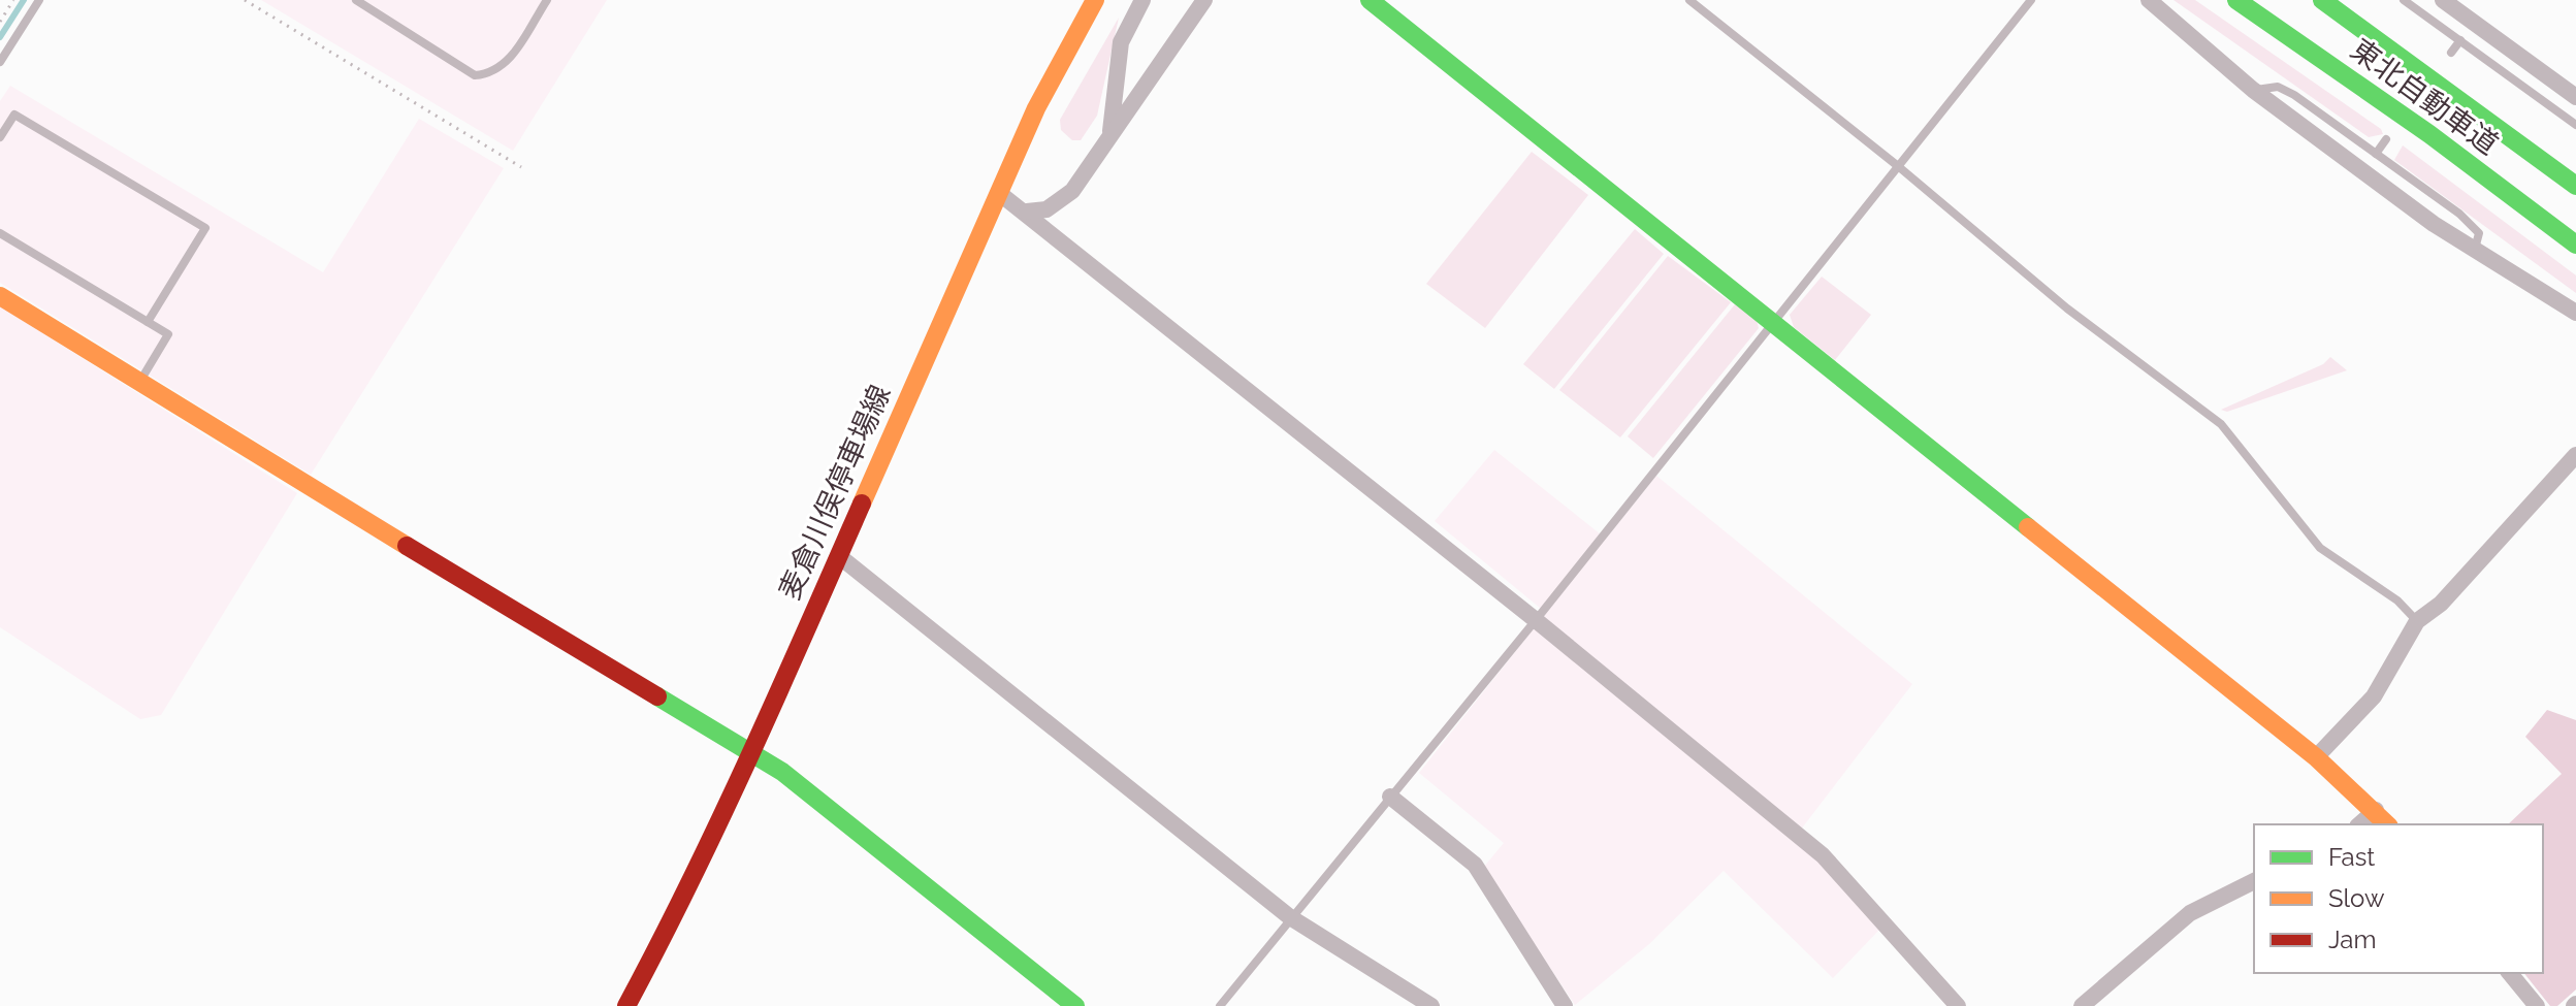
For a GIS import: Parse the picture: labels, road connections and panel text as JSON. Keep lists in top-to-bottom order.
{
  "streets": {
    "main road": ["東北自動車道", "麦倉川俣停車場線"]
  },
  "legend": ["Fast", "Slow", "Jam"]
}
